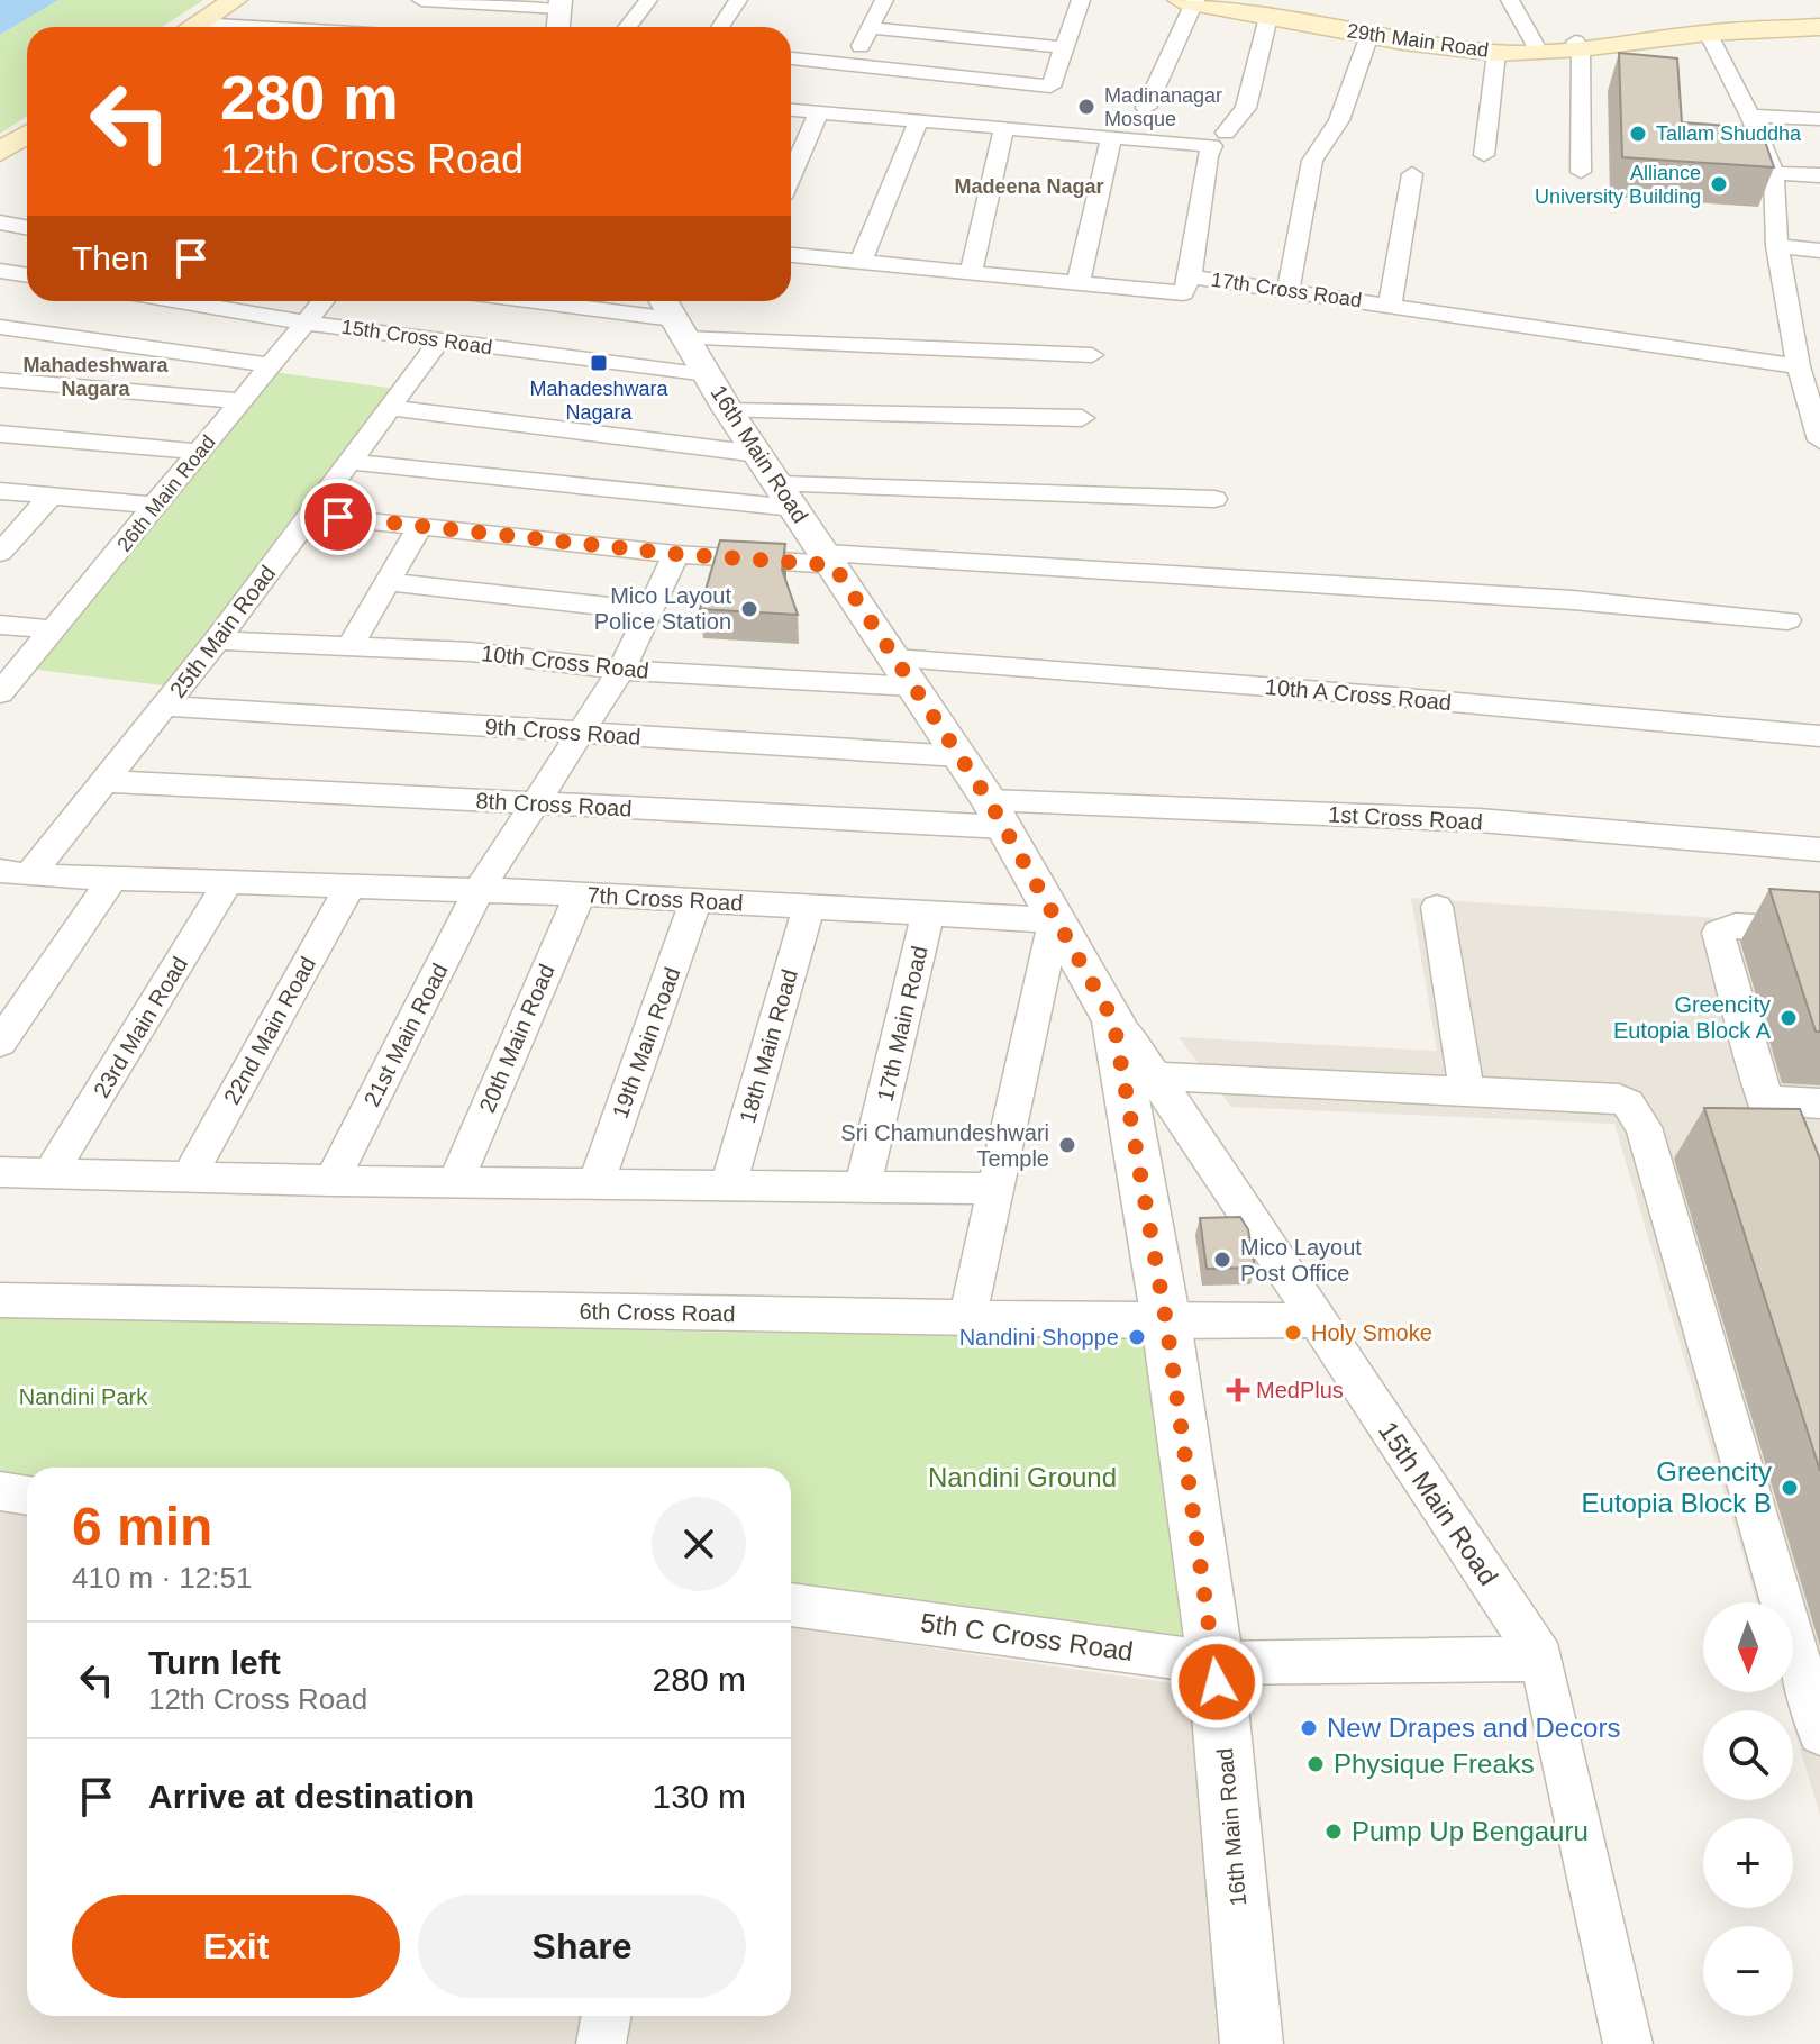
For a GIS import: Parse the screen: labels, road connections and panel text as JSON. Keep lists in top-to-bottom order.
{
  "streets": {
    "main road": ["29th Main Road"],
    "street": [
      "17th Cross Road",
      "15th Cross Road",
      "16th Main Road",
      "26th Main Road",
      "25th Main Road",
      "10th Cross Road",
      "10th A Cross Road",
      "9th Cross Road",
      "8th Cross Road",
      "1st Cross Road",
      "7th Cross Road",
      "17th Main Road",
      "23rd Main Road",
      "22nd Main Road",
      "21st Main Road",
      "20th Main Road",
      "19th Main Road",
      "18th Main Road",
      "6th Cross Road",
      "15th Main Road",
      "5th C Cross Road"
    ]
  },
  "crossings": [
    ["15th Cross Road", "16th Main Road"],
    ["15th Cross Road", "26th Main Road"],
    ["15th Cross Road", "25th Main Road"],
    ["16th Main Road", "10th Cross Road"],
    ["16th Main Road", "10th A Cross Road"],
    ["16th Main Road", "9th Cross Road"],
    ["16th Main Road", "8th Cross Road"],
    ["16th Main Road", "1st Cross Road"],
    ["16th Main Road", "7th Cross Road"],
    ["16th Main Road", "6th Cross Road"],
    ["16th Main Road", "15th Main Road"],
    ["16th Main Road", "5th C Cross Road"],
    ["25th Main Road", "10th Cross Road"],
    ["25th Main Road", "9th Cross Road"],
    ["25th Main Road", "8th Cross Road"],
    ["25th Main Road", "7th Cross Road"],
    ["10th Cross Road", "10th A Cross Road"],
    ["10th Cross Road", "21st Main Road"],
    ["9th Cross Road", "21st Main Road"],
    ["8th Cross Road", "1st Cross Road"],
    ["8th Cross Road", "21st Main Road"],
    ["7th Cross Road", "17th Main Road"],
    ["7th Cross Road", "23rd Main Road"],
    ["7th Cross Road", "22nd Main Road"],
    ["7th Cross Road", "21st Main Road"],
    ["7th Cross Road", "20th Main Road"],
    ["7th Cross Road", "19th Main Road"],
    ["7th Cross Road", "18th Main Road"],
    ["6th Cross Road", "15th Main Road"],
    ["15th Main Road", "5th C Cross Road"]
  ],
  "districts": ["Madeena Nagar", "Mahadeshwara Nagara"],
  "parks": ["Nandini Park", "Nandini Ground"],
  "places": {
    "other": [
      "Madinanagar Mosque",
      "Tallam Shuddha",
      "Alliance University Building",
      "Mico Layout Police Station",
      "Greencity Eutopia Block A",
      "Sri Chamundeshwari Temple",
      "Mico Layout Post Office",
      "Holy Smoke",
      "Nandini Shoppe",
      "Greencity Eutopia Block B",
      "New Drapes and Decors",
      "Physique Freaks",
      "Pump Up Bengauru"
    ],
    "transit": ["Mahadeshwara Nagara"],
    "health": ["MedPlus"]
  },
  "north": "bottom",
  "page": {
    "turn": ["280 m", "12th Cross Road"],
    "then": "Then",
    "heading": ["6 min", "410 m · 12:51"],
    "map_buttons": ["+", "−"],
    "list": [
      {
        "name": "Turn left",
        "note": "12th Cross Road",
        "value": "280 m"
      },
      {
        "name": "Arrive at destination",
        "value": "130 m"
      }
    ],
    "buttons": ["Exit", "Share"]
  }
}
